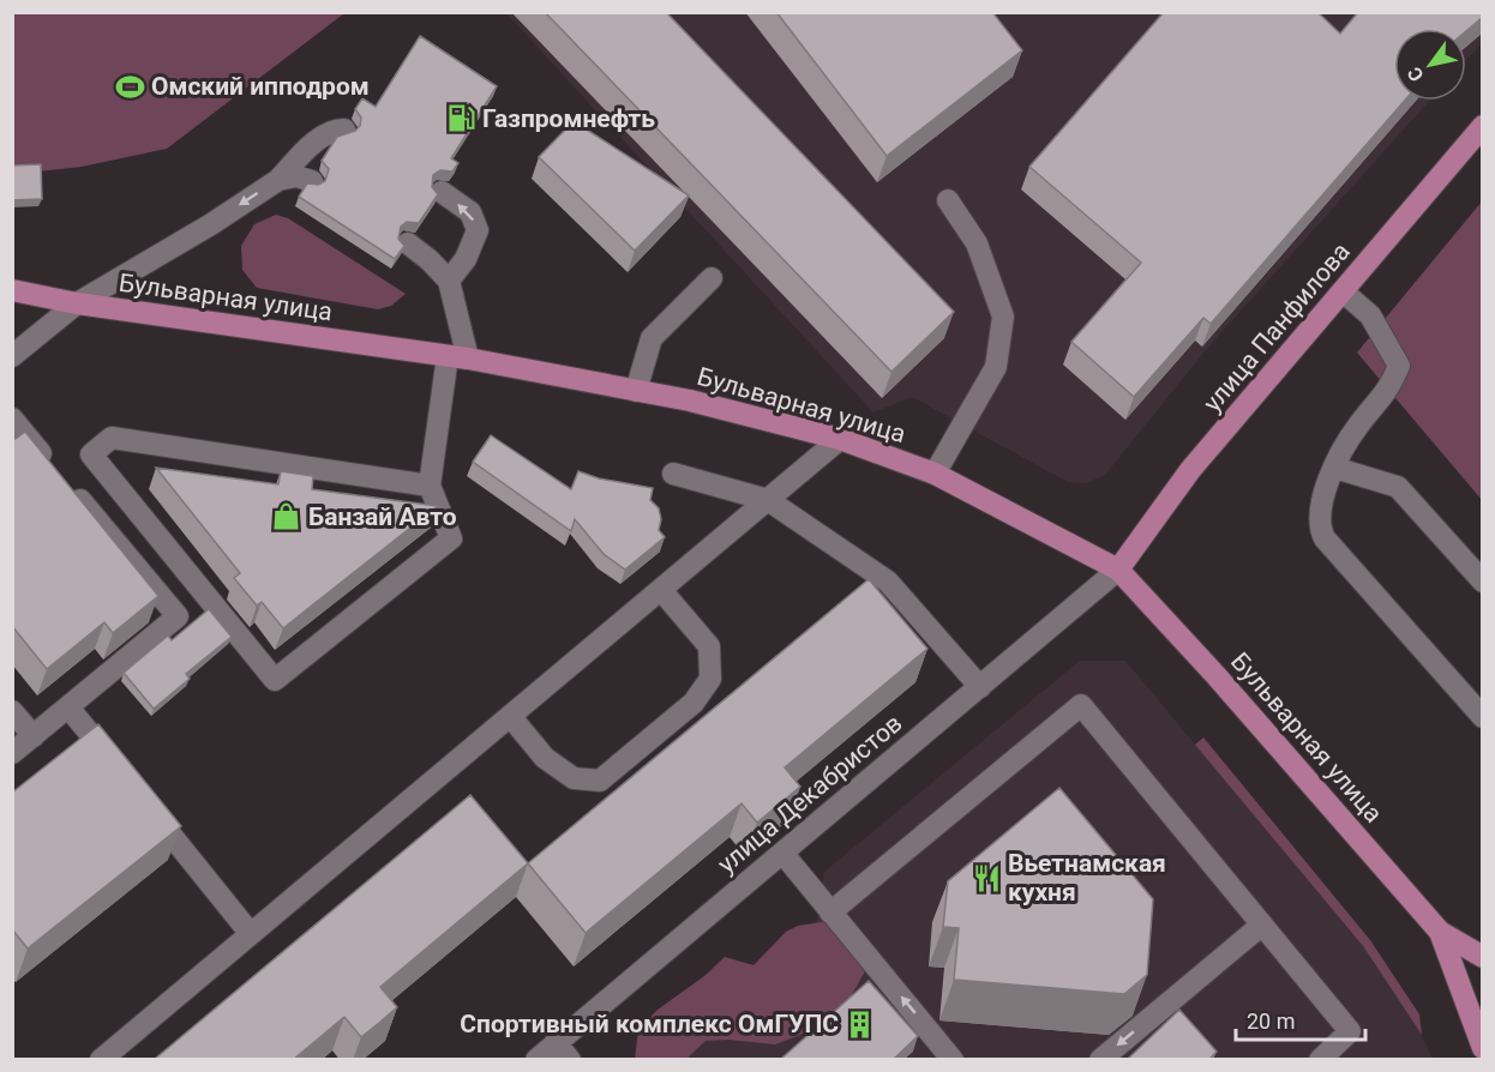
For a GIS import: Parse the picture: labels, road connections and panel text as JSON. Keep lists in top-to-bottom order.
{
  "streets": {
    "main road": ["Бульварная улица", "улица Панфилова"],
    "street": ["улица Декабристов"]
  },
  "crossings": [
    ["Бульварная улица", "улица Панфилова"],
    ["Бульварная улица", "улица Декабристов"],
    ["улица Панфилова", "улица Декабристов"]
  ],
  "places": {
    "sports": ["Омский ипподром"],
    "fuel station": ["Газпромнефть"],
    "shop": ["Банзай Авто"],
    "restaurant": ["Вьетнамская кухня"],
    "building": ["Спортивный комплекс ОмГУПС"]
  },
  "scale_bar": "20 m",
  "north": "bottom left"
}
